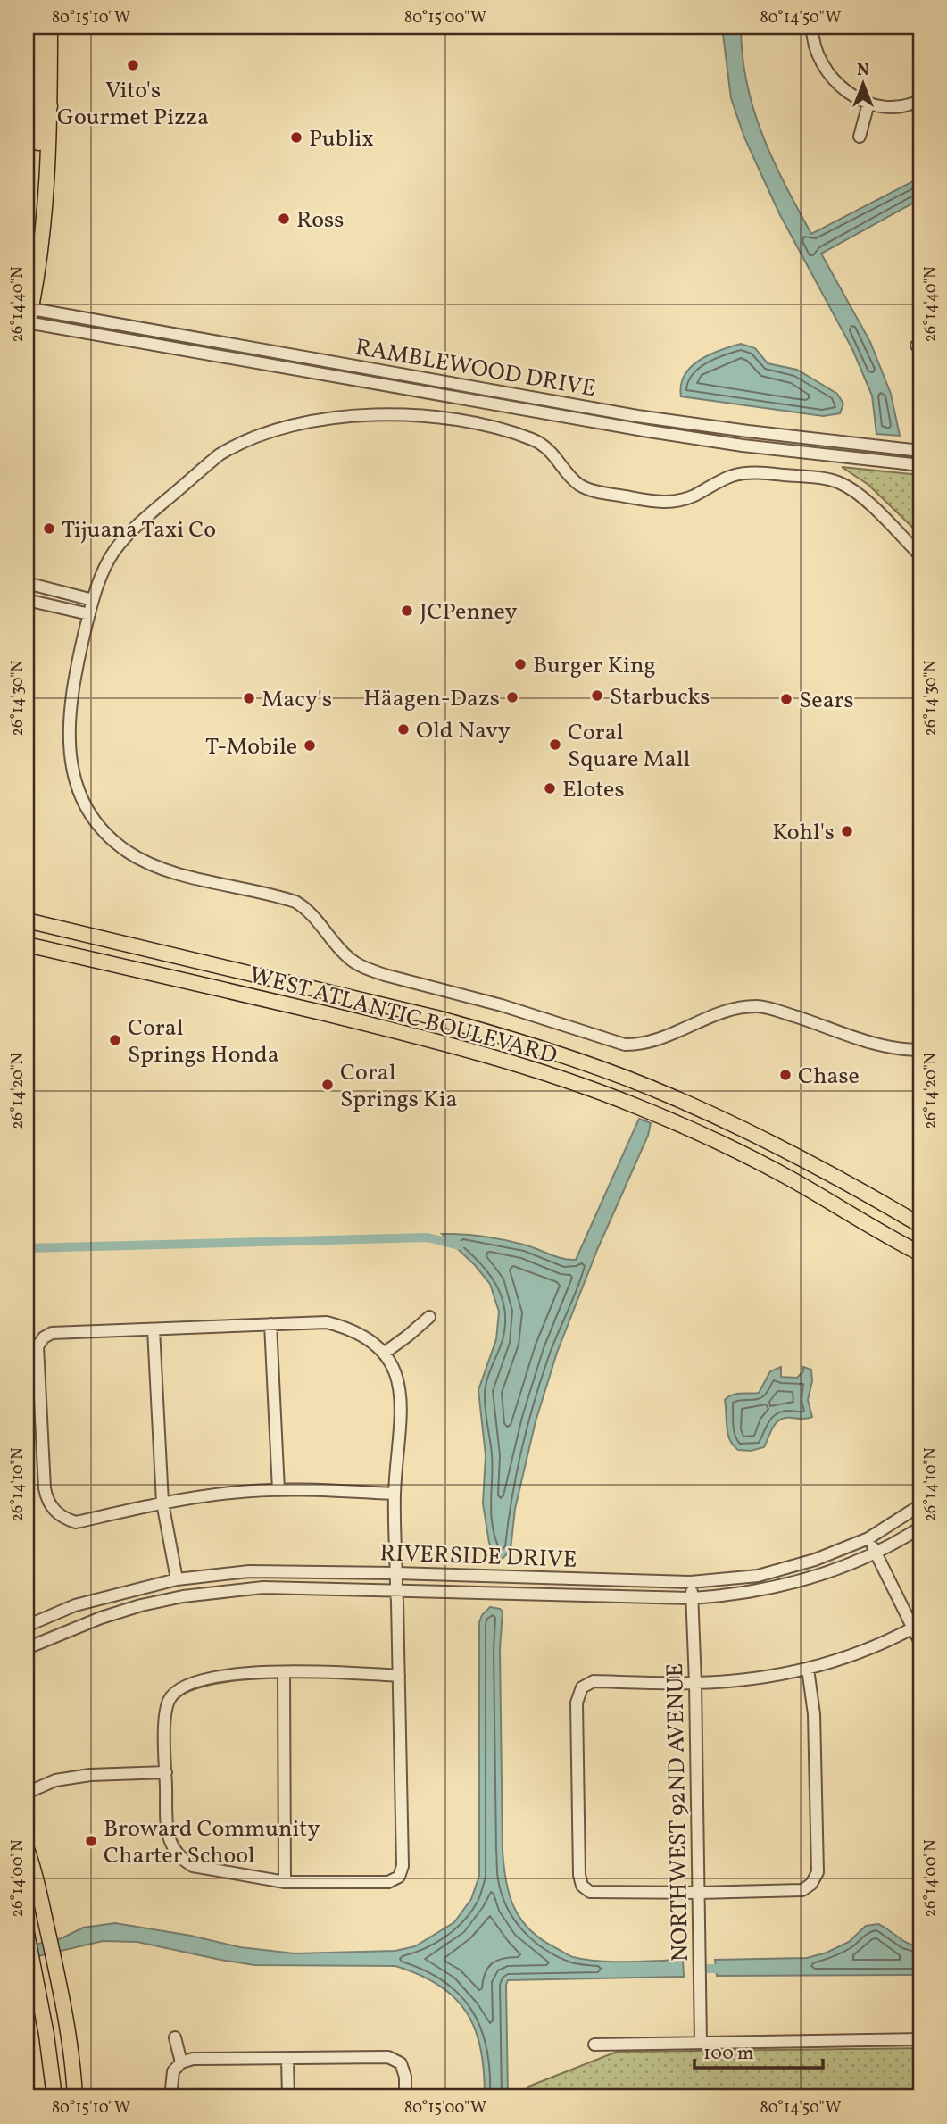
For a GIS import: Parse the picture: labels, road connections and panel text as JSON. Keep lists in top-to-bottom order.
{
  "streets": {
    "main road": ["WEST ATLANTIC BOULEVARD"],
    "street": ["RAMBLEWOOD DRIVE", "RIVERSIDE DRIVE", "NORTHWEST 92ND AVENUE"]
  },
  "crossings": [
    ["RIVERSIDE DRIVE", "NORTHWEST 92ND AVENUE"]
  ],
  "places": [
    "Vito's Gourmet Pizza",
    "Publix",
    "Ross",
    "Tijuana Taxi Co",
    "JCPenney",
    "Burger King",
    "Starbucks",
    "Häagen-Dazs",
    "Macy's",
    "Sears",
    "Old Navy",
    "Coral Square Mall",
    "T-Mobile",
    "Elotes",
    "Kohl's",
    "Coral Springs Honda",
    "Chase",
    "Coral Springs Kia",
    "Broward Community Charter School"
  ],
  "scale_bar": "100 m",
  "north": "top",
  "coordinates": [
    "80°15'10\"W",
    "80°15'00\"W",
    "80°14'50\"W",
    "26°14'40\"N",
    "26°14'30\"N",
    "26°14'20\"N",
    "26°14'10\"N",
    "26°14'00\"N"
  ]
}
